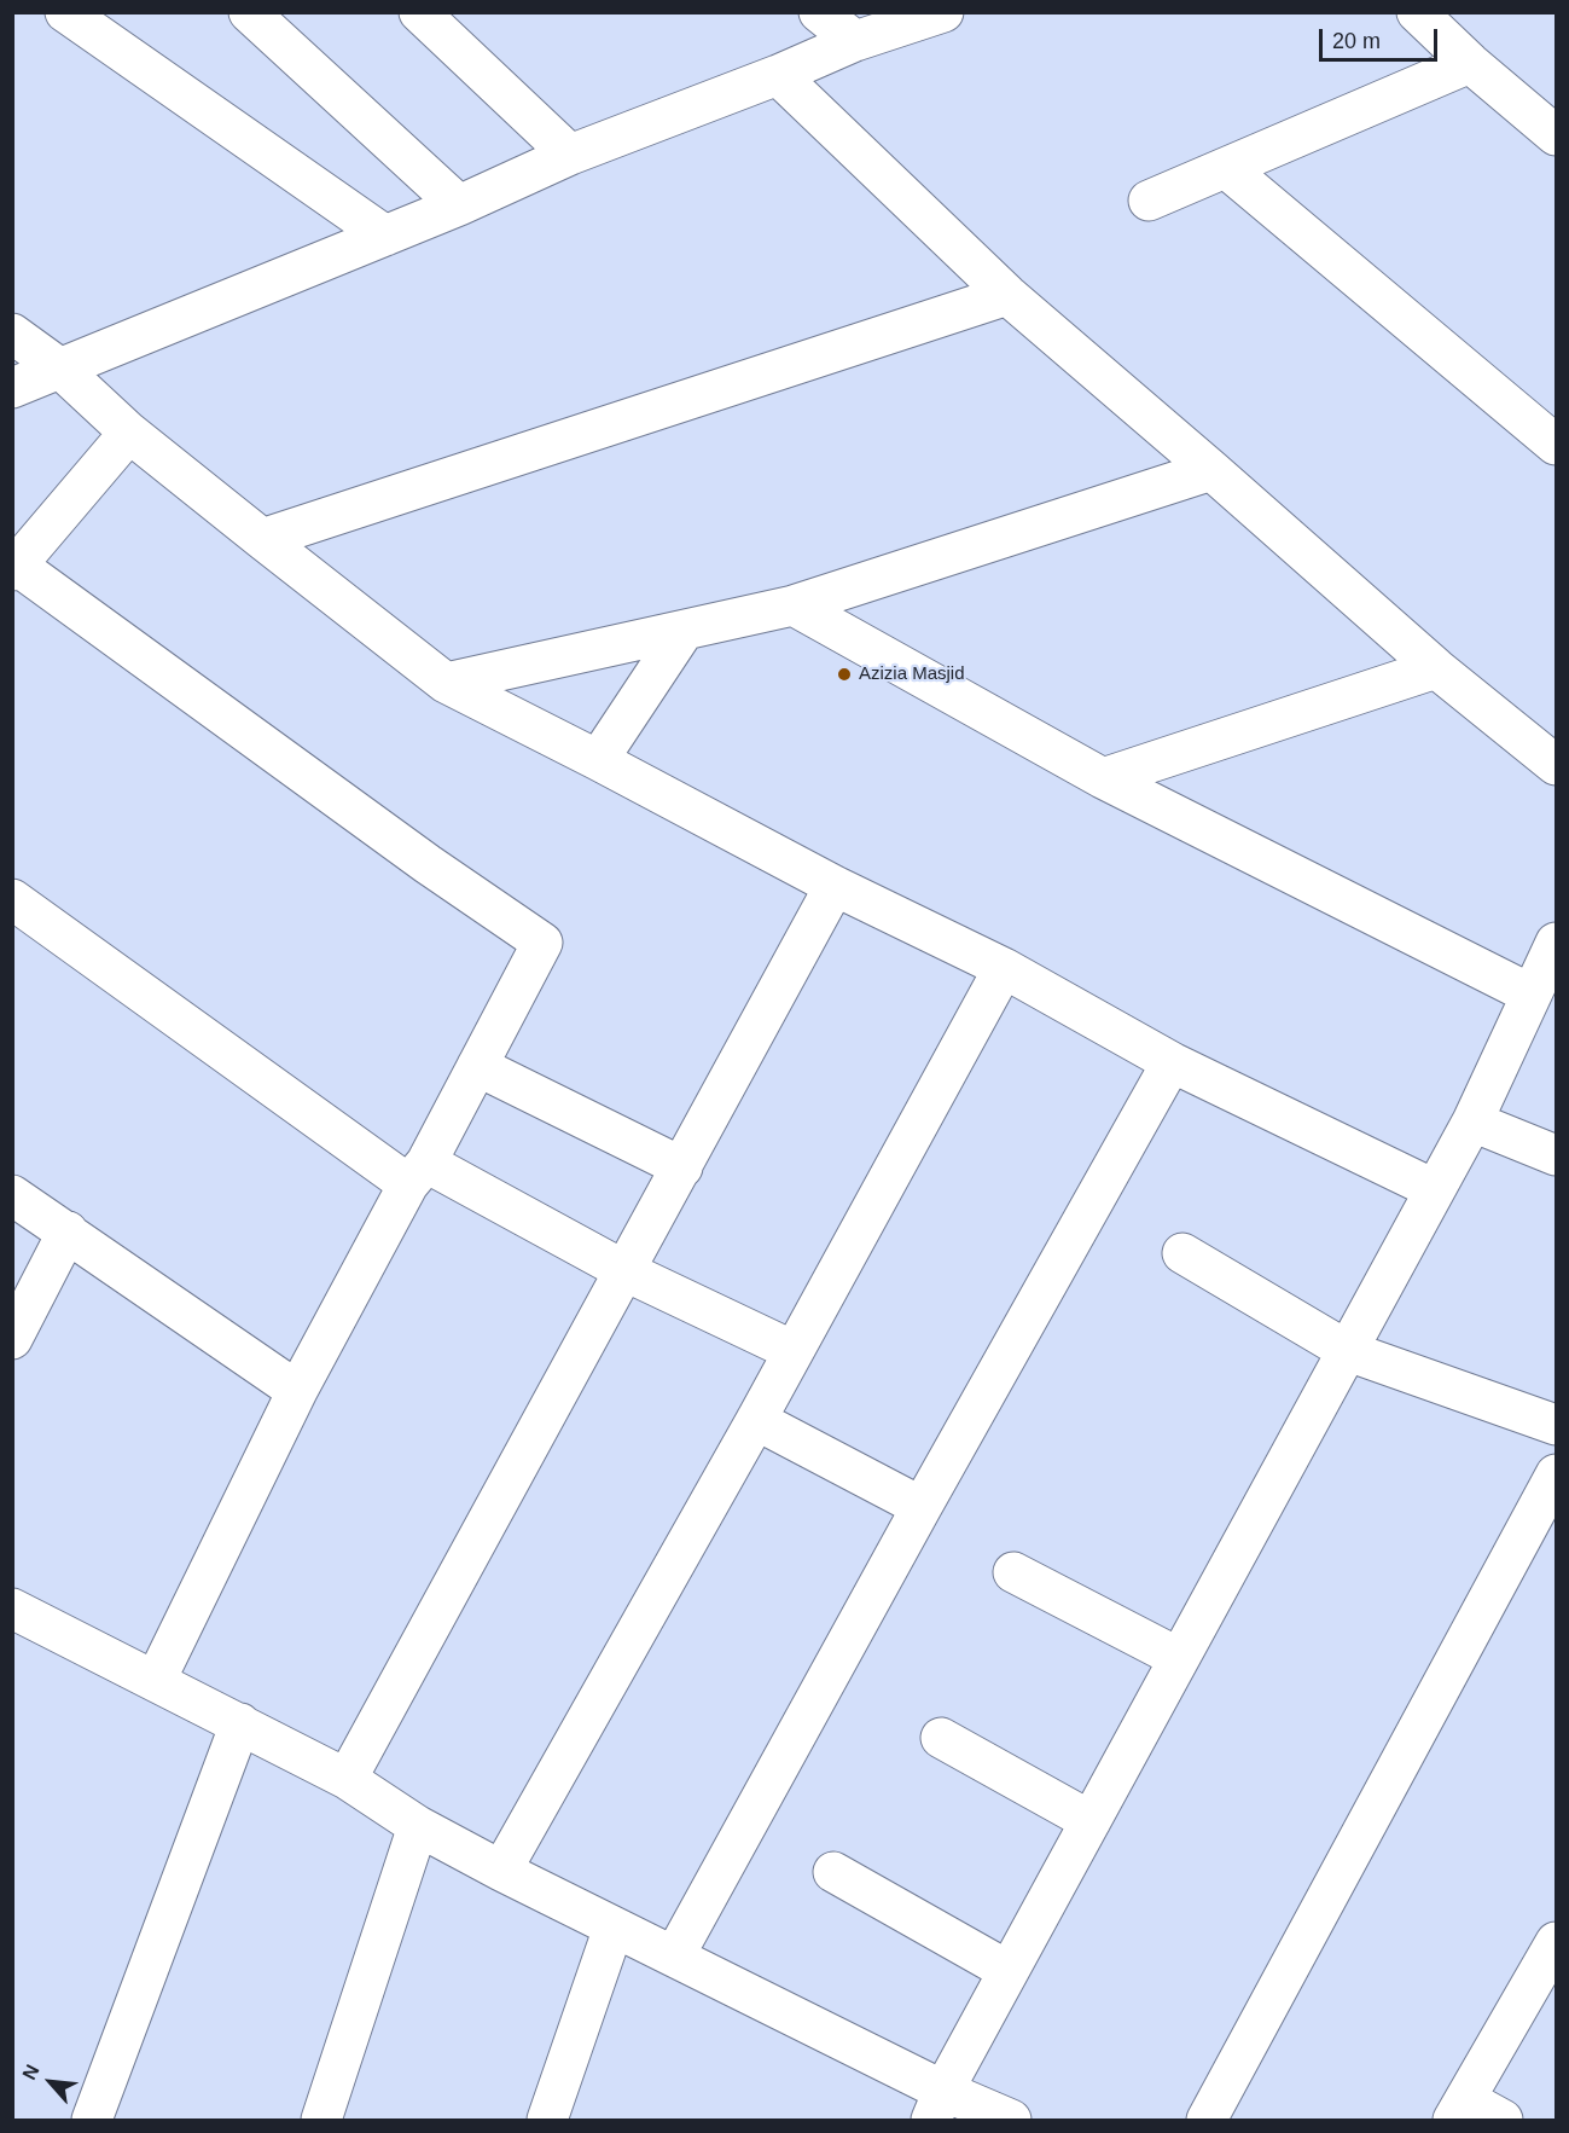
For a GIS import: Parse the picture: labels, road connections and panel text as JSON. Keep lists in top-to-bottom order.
{
  "places": ["Azizia Masjid"],
  "scale_bar": "20 m",
  "north": "top left"
}
